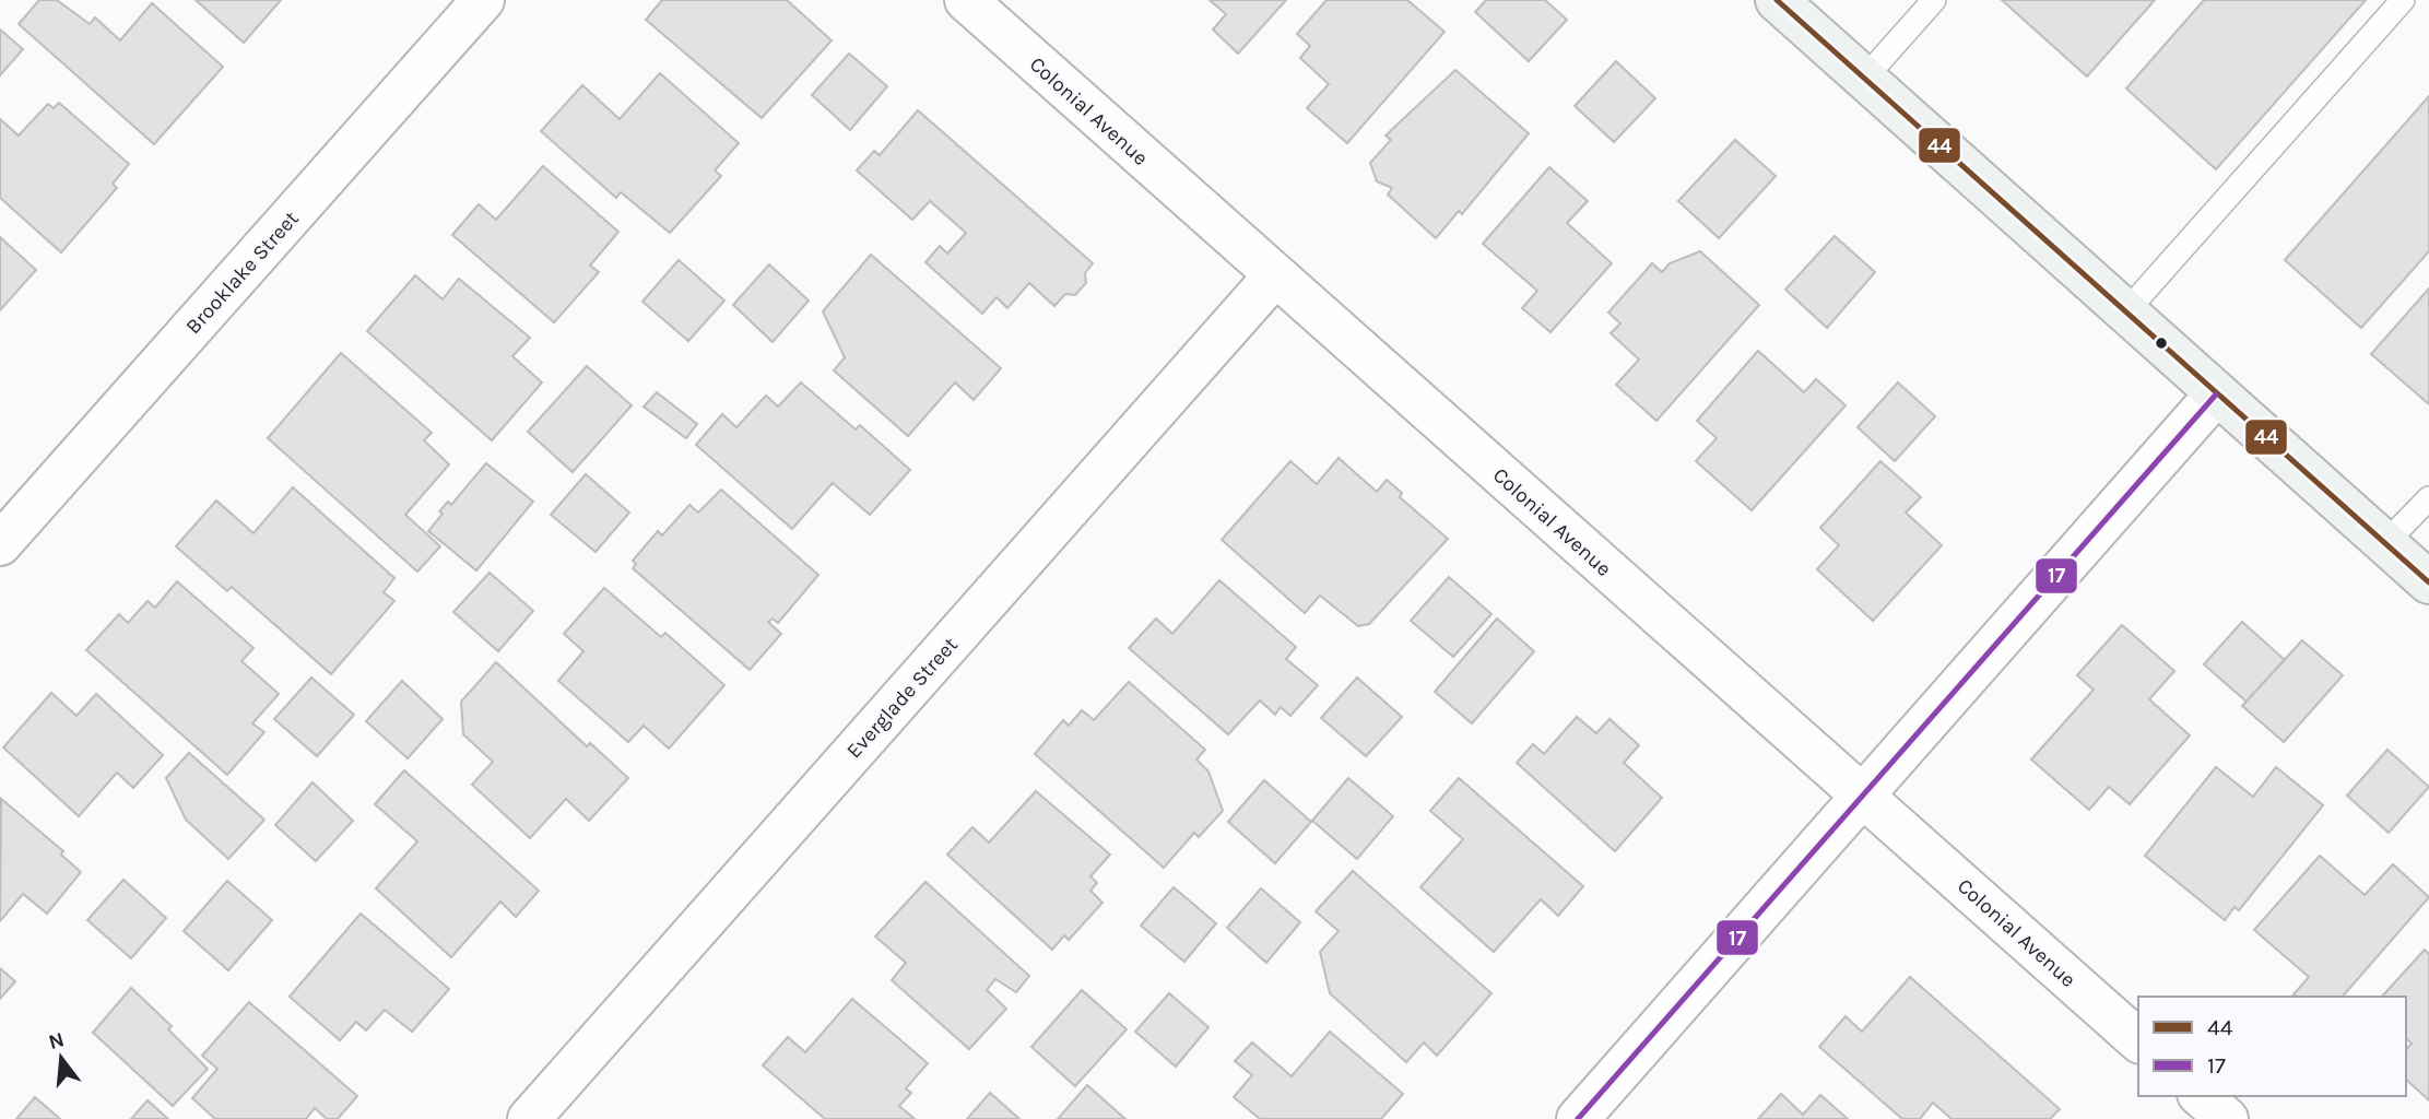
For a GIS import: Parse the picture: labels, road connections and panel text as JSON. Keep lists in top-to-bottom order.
{
  "streets": {
    "street": ["Colonial Avenue", "Brooklake Street", "Everglade Street"]
  },
  "crossings": [
    ["Colonial Avenue", "Everglade Street"]
  ],
  "lines": ["transit line 44", "transit line 17"],
  "legend": ["44", "17"],
  "north": "top"
}
